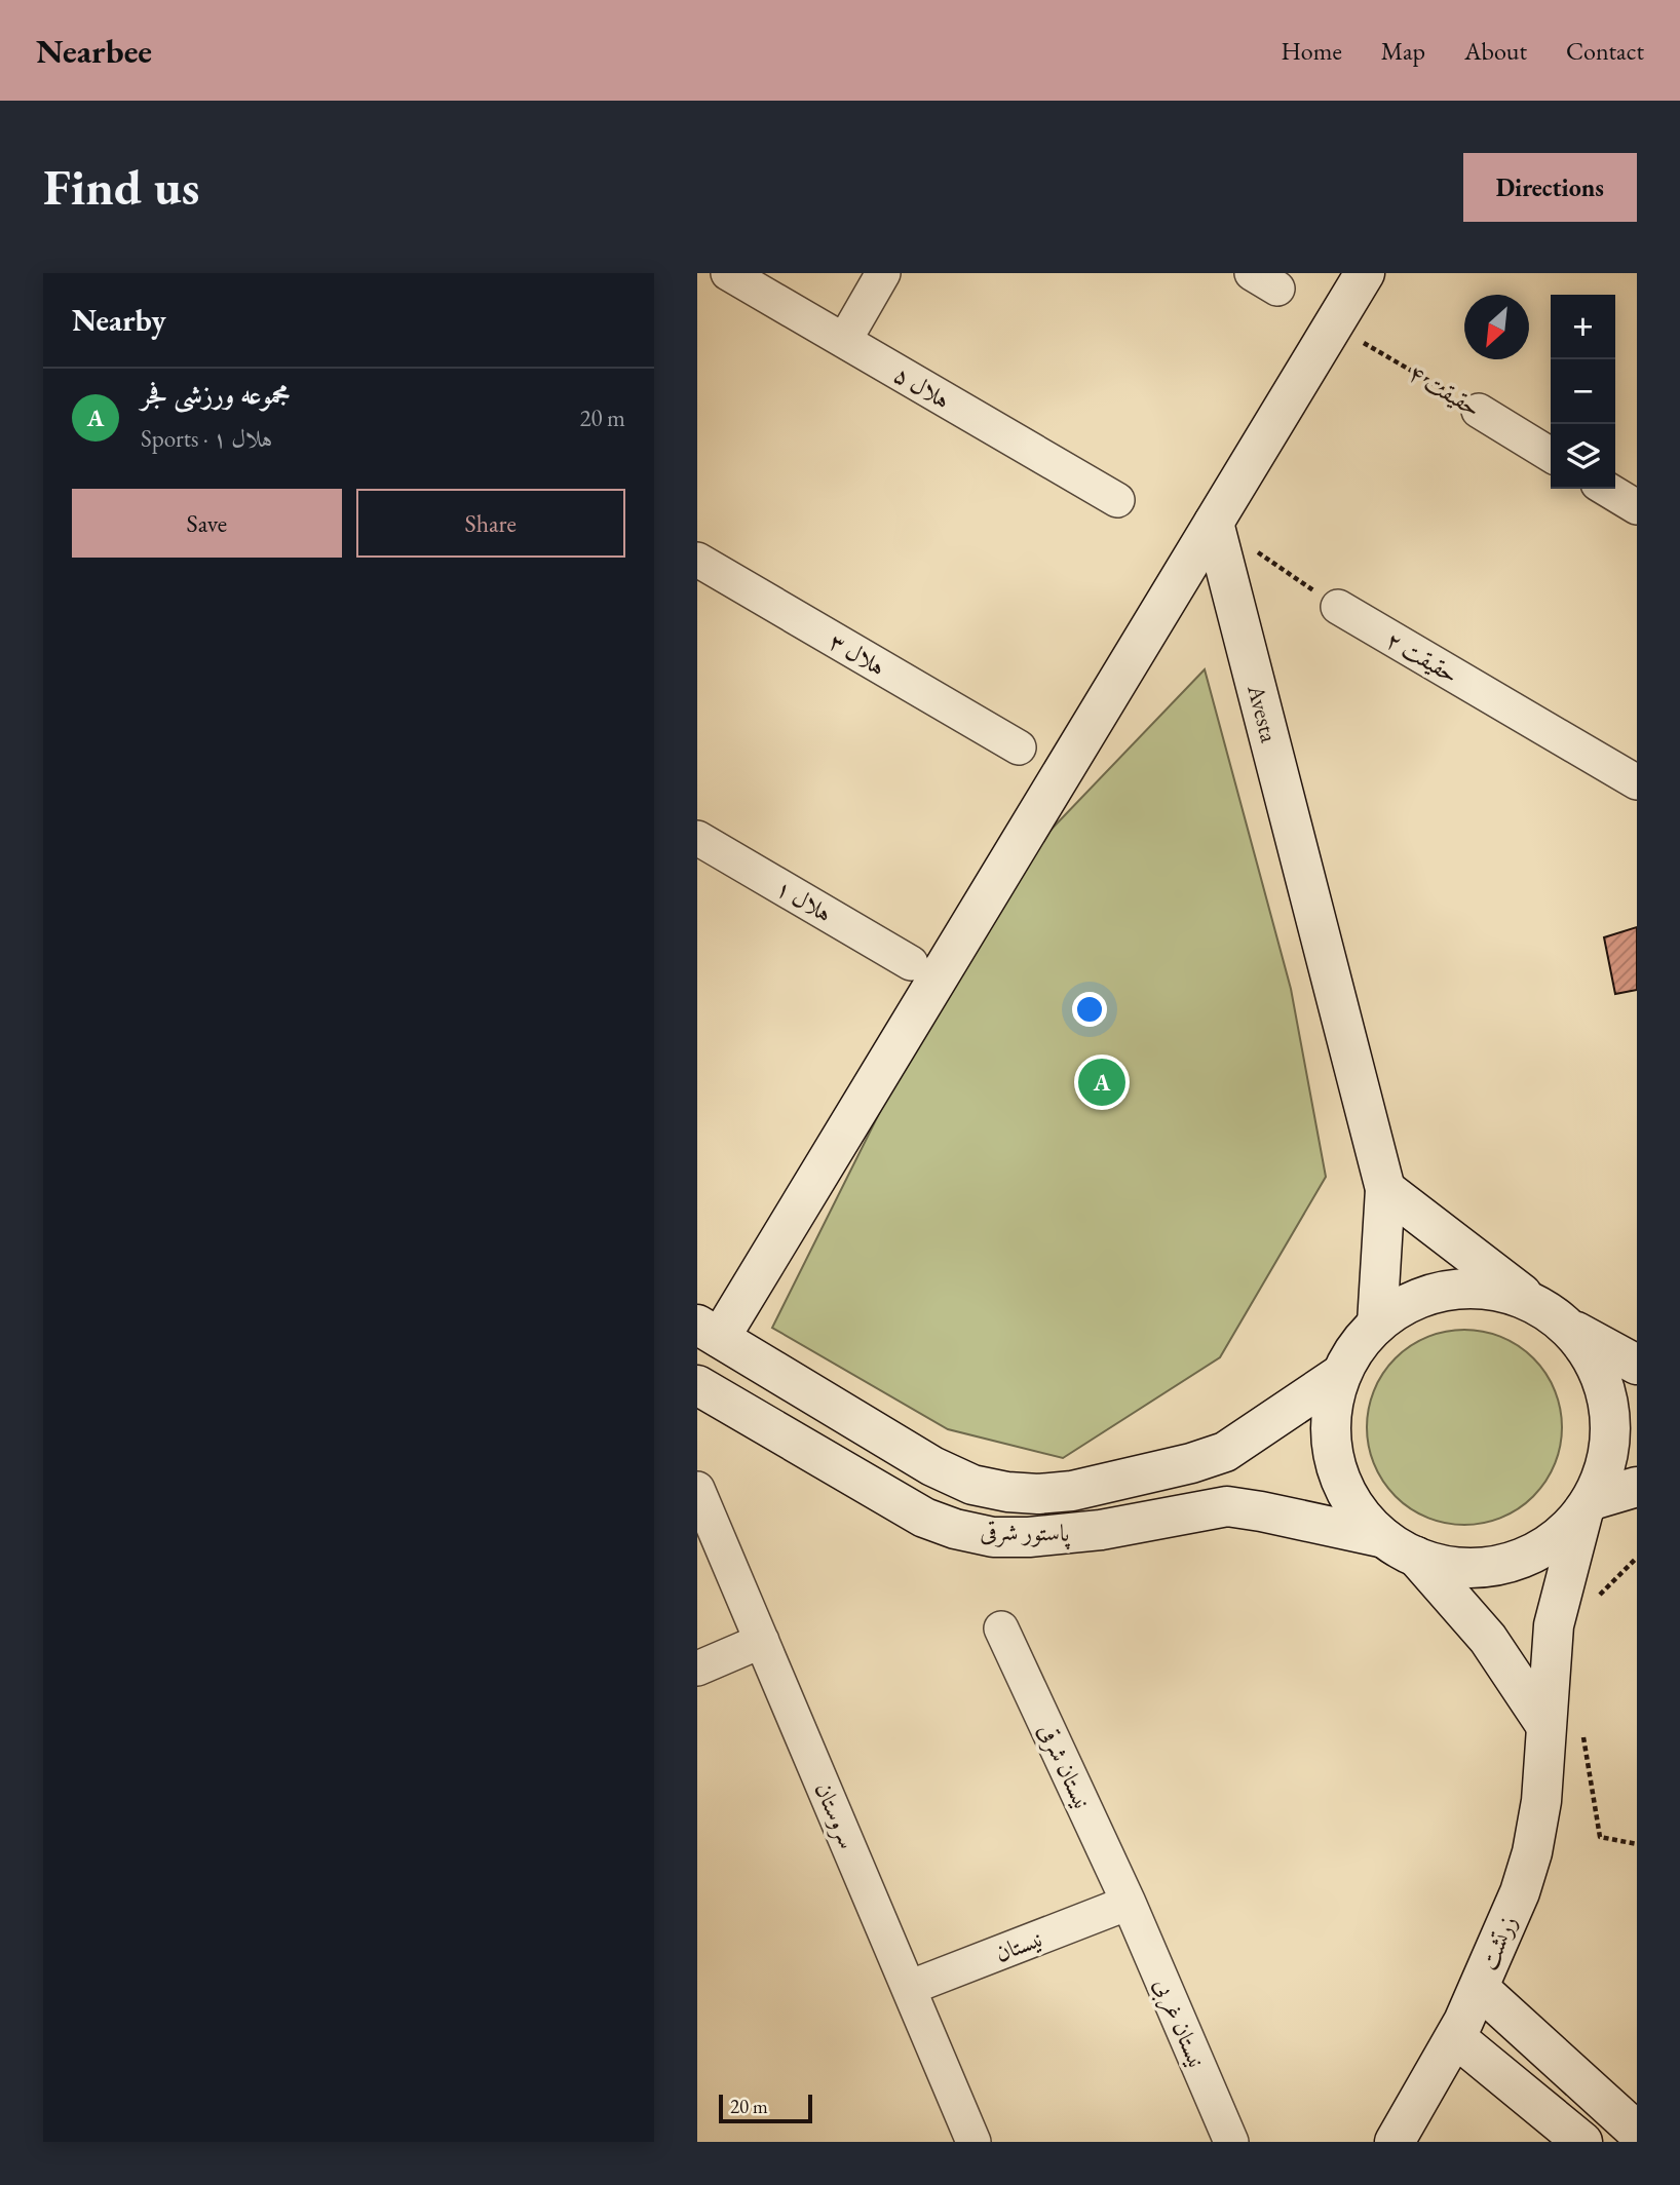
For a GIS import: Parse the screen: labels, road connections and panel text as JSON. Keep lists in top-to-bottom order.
{
  "streets": {
    "main road": ["Avesta", "پاستور شرقی", "زرتشت"],
    "street": [
      "هلال ۵",
      "حقیقت ۴",
      "هلال ۳",
      "حقیقت ۲",
      "هلال ۱",
      "نیستان شرقی",
      "سروستان",
      "نیستان",
      "نیستان غربی"
    ]
  },
  "crossings": [
    ["پاستور شرقی", "زرتشت"],
    ["نیستان شرقی", "نیستان"],
    ["نیستان شرقی", "نیستان غربی"],
    ["سروستان", "نیستان"],
    ["نیستان", "نیستان غربی"]
  ],
  "scale_bar": "20 m",
  "north": "bottom left",
  "page": {
    "header": "Nearbee",
    "nav": [
      "Home",
      "Map",
      "About",
      "Contact"
    ],
    "buttons": [
      "Directions",
      ["Save", "Share"]
    ],
    "title": "Find us",
    "heading": "Nearby",
    "map_buttons": ["+", "−"],
    "list": [
      {
        "mark": "A",
        "name": "مجموعه ورزشی فجر",
        "note": "Sports · هلال ۱",
        "value": "20 m"
      }
    ],
    "pins": "A",
    "scale": "20 m"
  }
}
